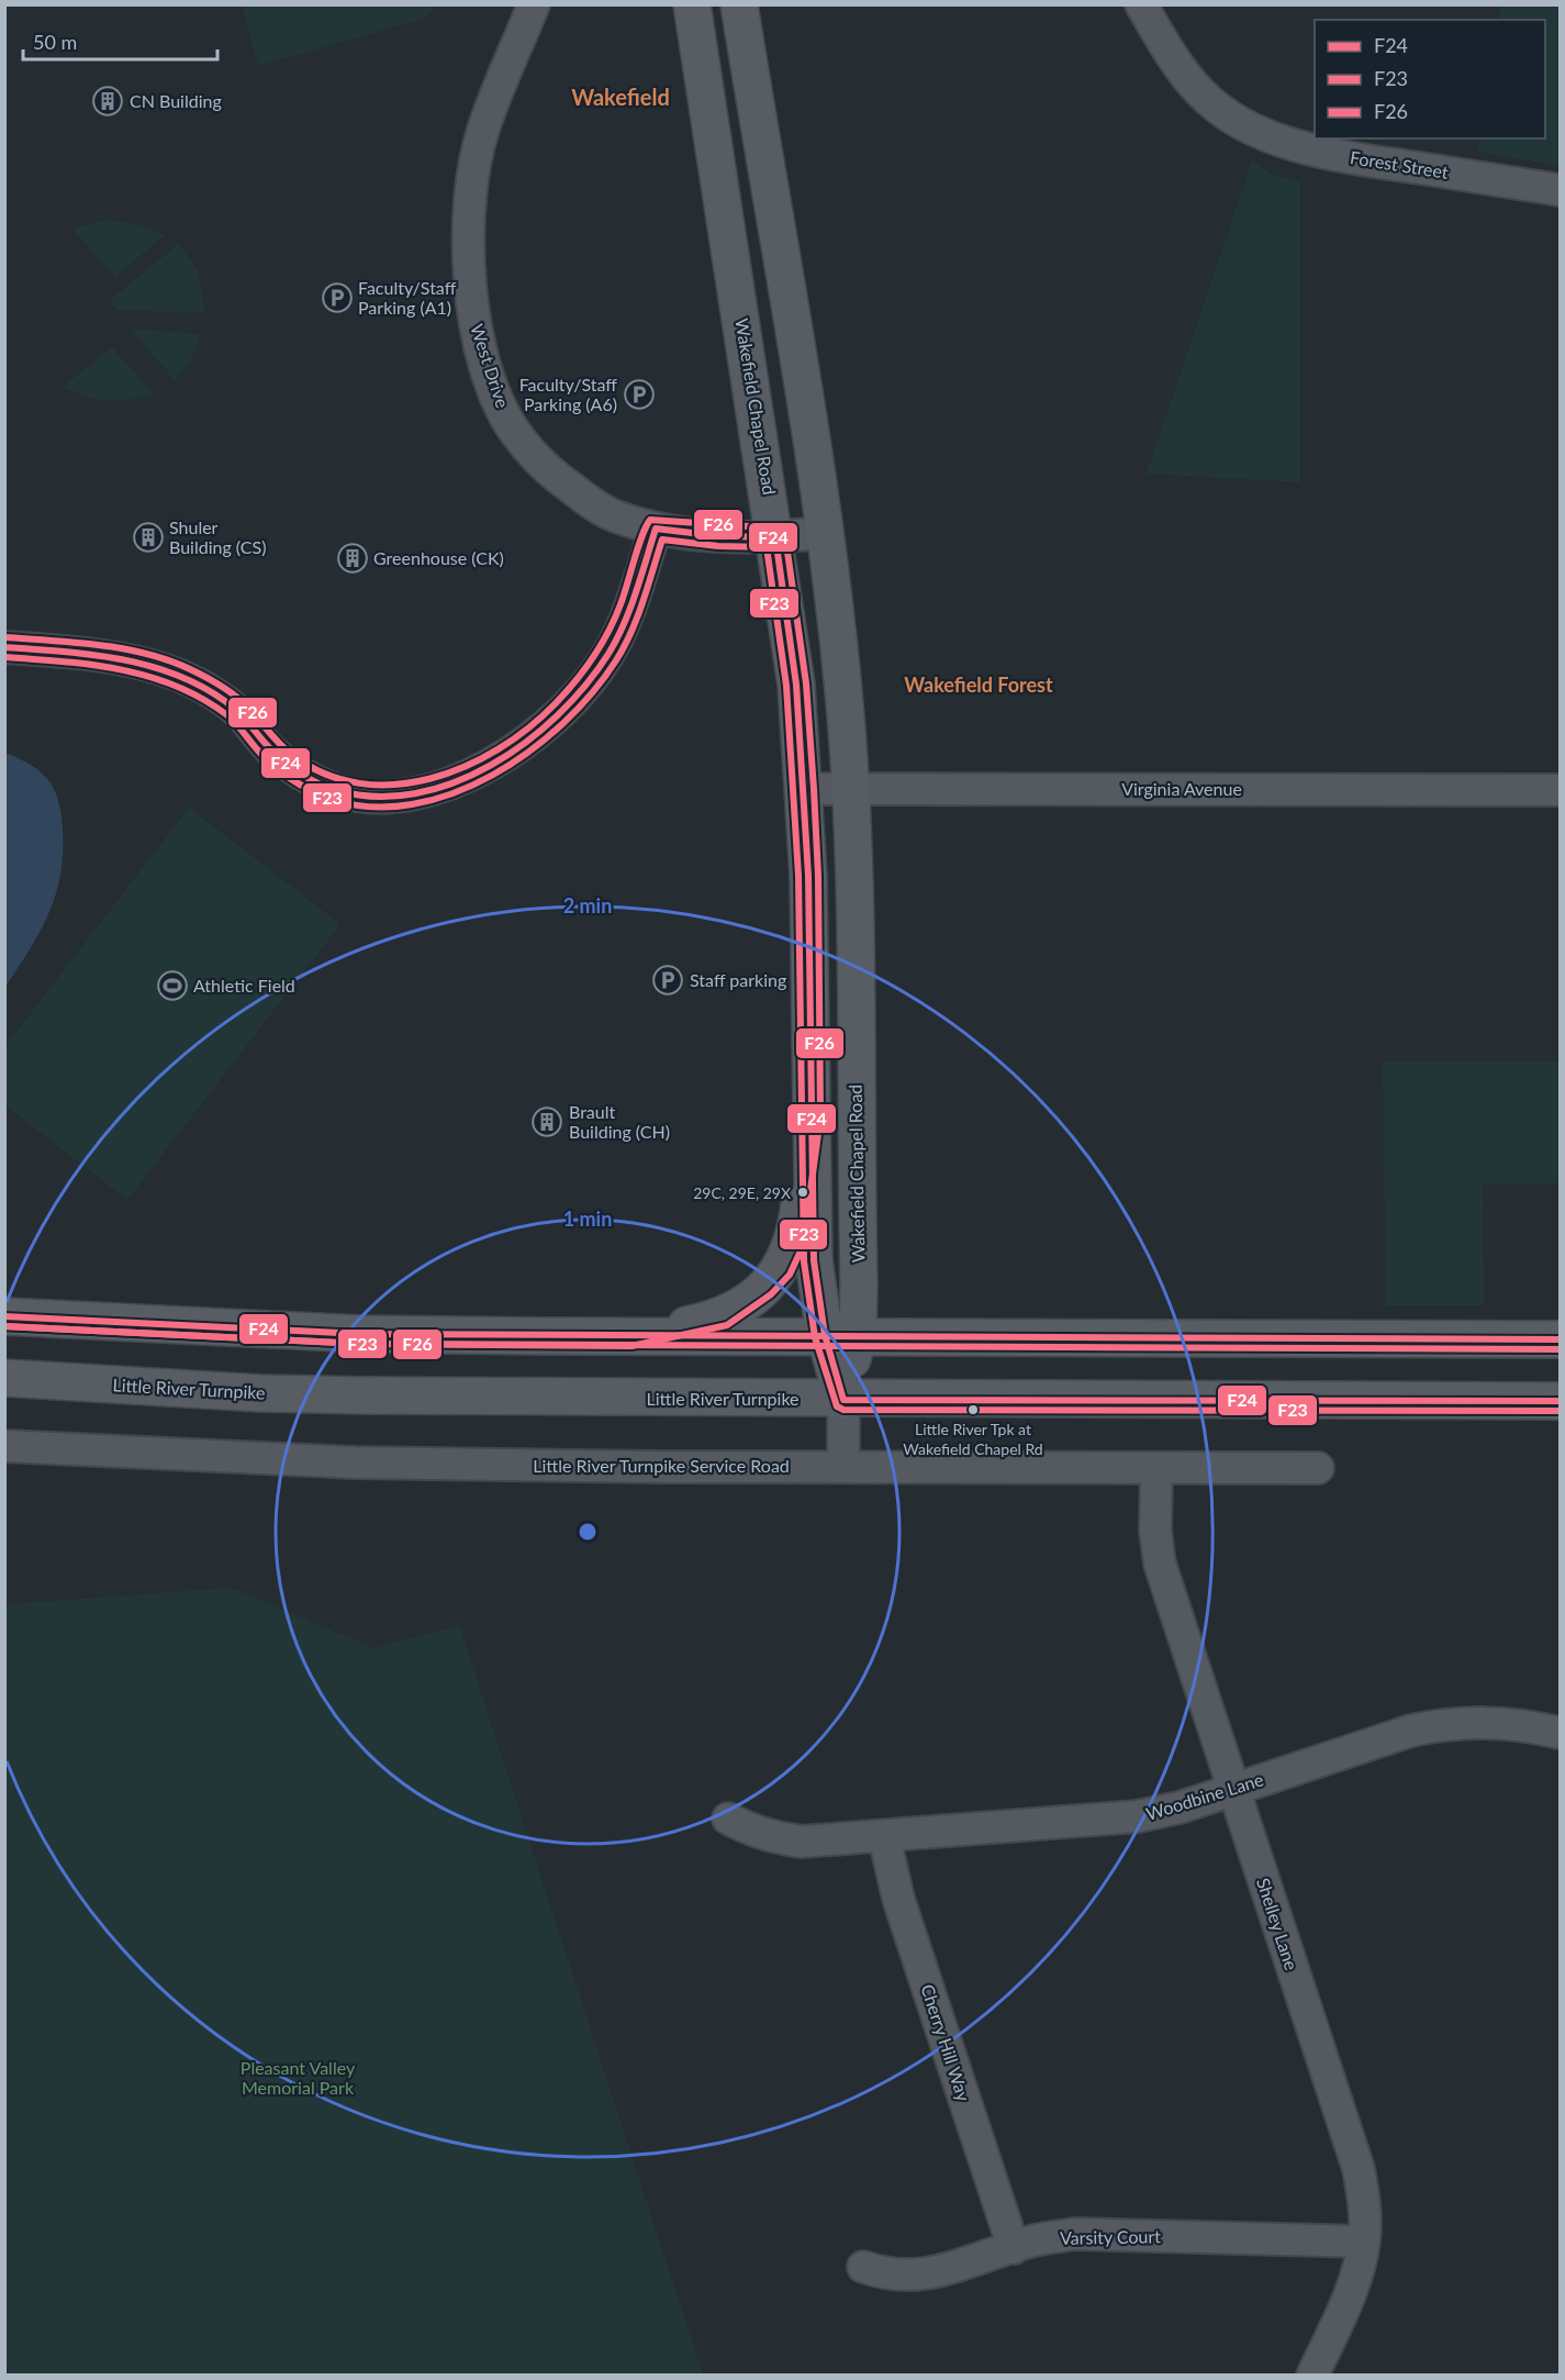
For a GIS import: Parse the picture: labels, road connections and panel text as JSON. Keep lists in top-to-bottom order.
{
  "streets": {
    "main road": ["Wakefield Chapel Road", "Little River Turnpike"],
    "street": [
      "Forest Street",
      "West Drive",
      "Virginia Avenue",
      "Little River Turnpike Service Road",
      "Woodbine Lane",
      "Shelley Lane",
      "Cherry Hill Way",
      "Varsity Court"
    ]
  },
  "crossings": [
    ["West Drive", "Wakefield Chapel Road"],
    ["Wakefield Chapel Road", "Virginia Avenue"],
    ["Wakefield Chapel Road", "Little River Turnpike"],
    ["Wakefield Chapel Road", "Little River Turnpike Service Road"],
    ["Little River Turnpike Service Road", "Shelley Lane"],
    ["Woodbine Lane", "Shelley Lane"],
    ["Woodbine Lane", "Cherry Hill Way"],
    ["Shelley Lane", "Varsity Court"],
    ["Cherry Hill Way", "Varsity Court"]
  ],
  "districts": ["Wakefield", "Wakefield Forest"],
  "parks": ["Pleasant Valley Memorial Park"],
  "places": {
    "building": [
      "CN Building",
      "Shuler Building (CS)",
      "Greenhouse (CK)",
      "Brault Building (CH)"
    ],
    "parking": ["Faculty/Staff Parking (A1)", "Faculty/Staff Parking (A6)", "Staff parking"],
    "sports": ["Athletic Field"],
    "other": ["29C, 29E, 29X", "Little River Tpk at Wakefield Chapel Rd"]
  },
  "lines": ["transit line F26", "transit line F24", "transit line F23"],
  "legend": ["F24", "F23", "F26"],
  "scale_bar": "50 m",
  "rings": ["2 min", "1 min"]
}
